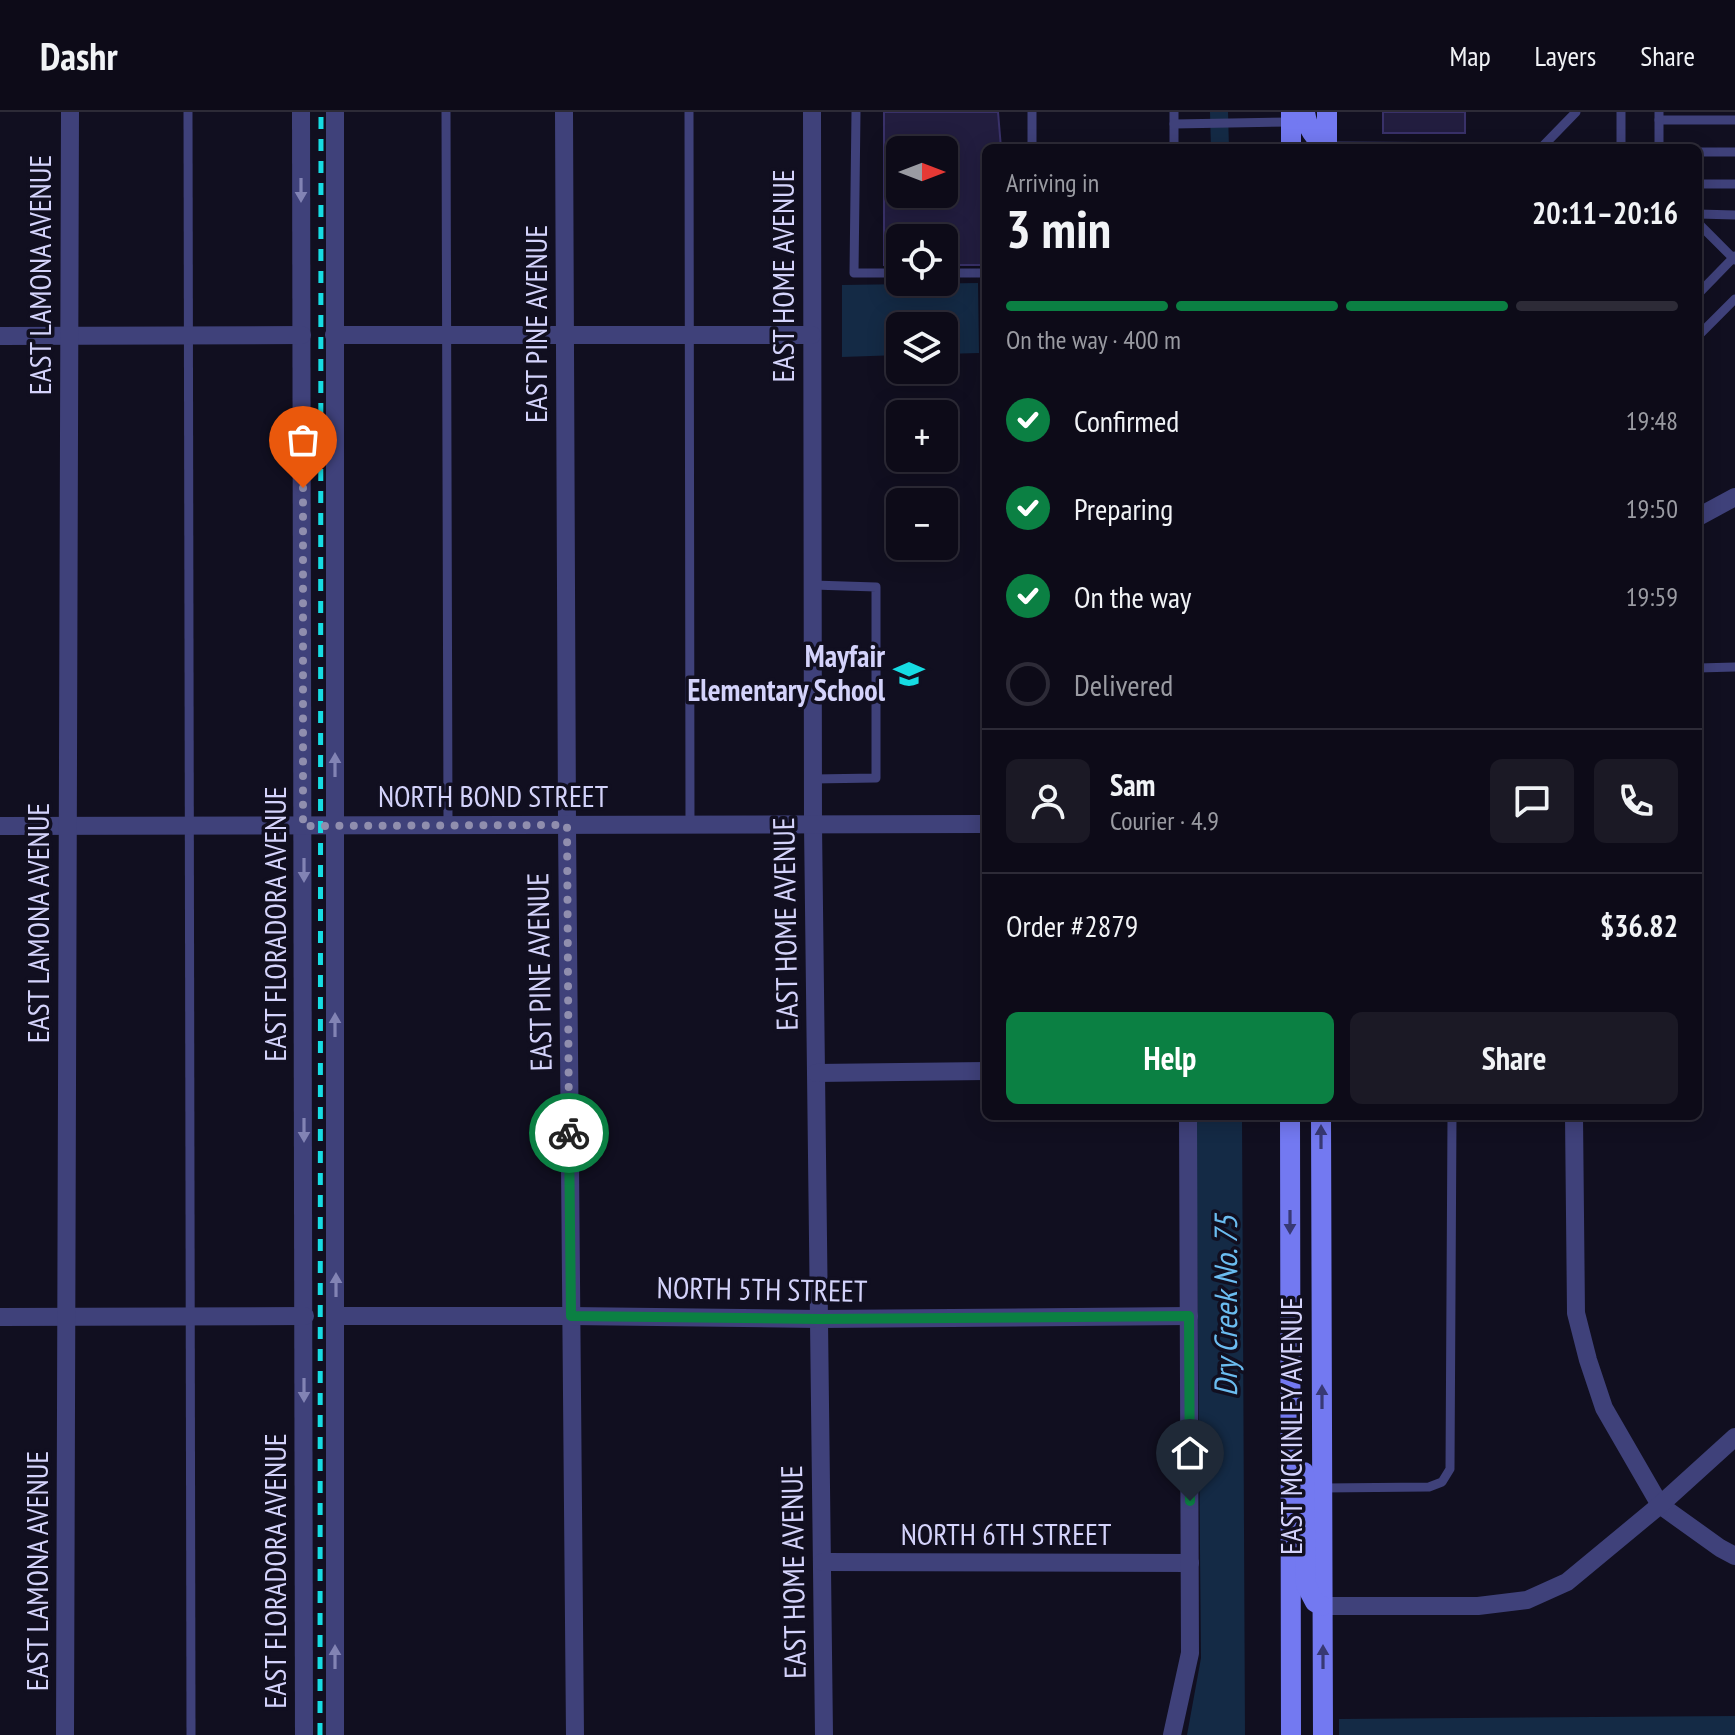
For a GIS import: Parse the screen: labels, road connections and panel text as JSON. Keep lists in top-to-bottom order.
{
  "streets": {
    "main road": ["EAST MCKINLEY AVENUE"],
    "street": [
      "EAST LAMONA AVENUE",
      "EAST HOME AVENUE",
      "EAST PINE AVENUE",
      "NORTH BOND STREET",
      "EAST FLORADORA AVENUE",
      "NORTH 5TH STREET",
      "NORTH 6TH STREET"
    ]
  },
  "crossings": [
    ["EAST LAMONA AVENUE", "NORTH BOND STREET"],
    ["EAST HOME AVENUE", "NORTH BOND STREET"],
    ["EAST HOME AVENUE", "NORTH 5TH STREET"],
    ["EAST HOME AVENUE", "NORTH 6TH STREET"],
    ["EAST PINE AVENUE", "NORTH BOND STREET"],
    ["EAST PINE AVENUE", "NORTH 5TH STREET"],
    ["NORTH BOND STREET", "EAST FLORADORA AVENUE"],
    ["EAST FLORADORA AVENUE", "NORTH 5TH STREET"]
  ],
  "water": ["Dry Creek No. 75"],
  "places": {
    "school or university": ["Mayfair Elementary School"]
  },
  "north": "right",
  "page": {
    "header": "Dashr",
    "nav": ["Map", "Layers", "Share"],
    "map_buttons": ["+", "−"],
    "heading": ["3 min", "Arriving in", "20:11–20:16"],
    "panel": [
      "Sam",
      "Courier · 4.9",
      "Order #2879",
      "$36.82"
    ],
    "bar": "On the way · 400 m",
    "list": [
      ["Confirmed", "19:48"],
      ["Preparing", "19:50"],
      ["On the way", "19:59"],
      "Delivered"
    ],
    "buttons": ["Help", "Share"]
  }
}
